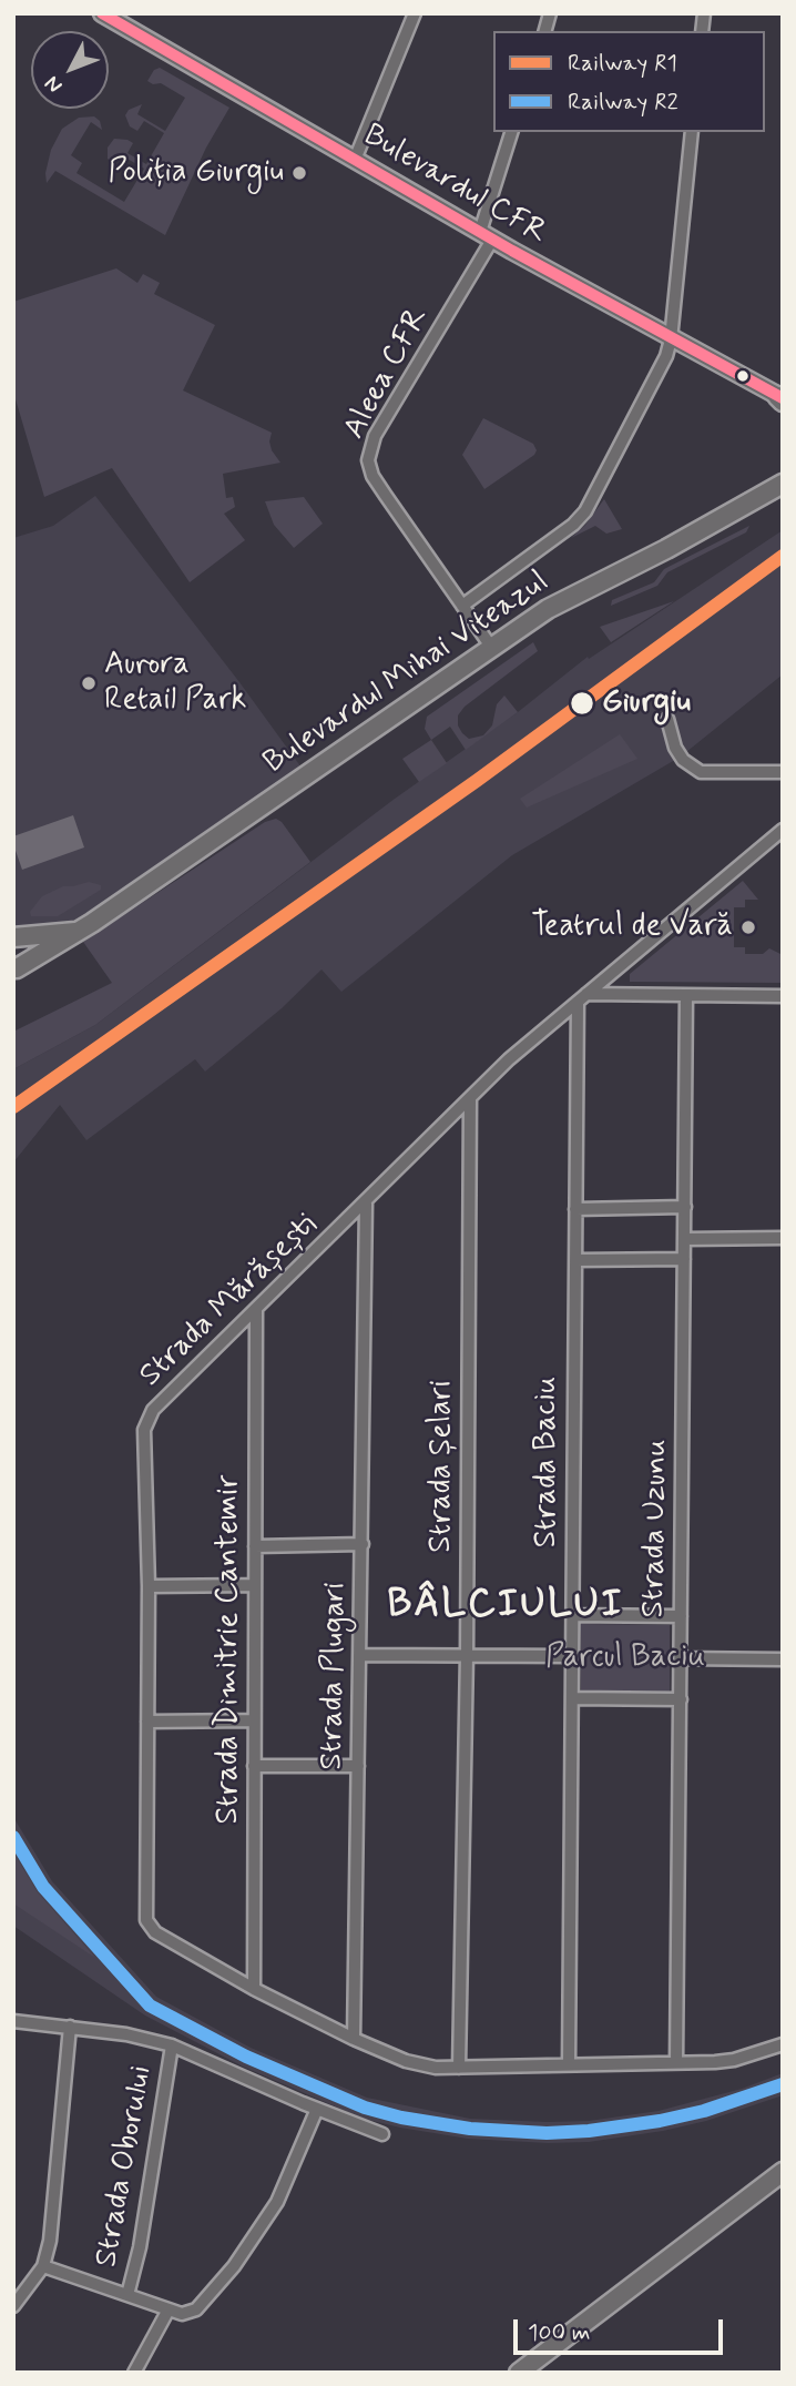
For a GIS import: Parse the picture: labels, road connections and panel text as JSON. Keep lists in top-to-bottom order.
{
  "streets": {
    "main road": ["Bulevardul CFR", "Bulevardul Mihai Viteazul"],
    "street": [
      "Aleea CFR",
      "Strada Mărășești",
      "Strada Baciu",
      "Strada Șelari",
      "Strada Uzunu",
      "Strada Dimitrie Cantemir",
      "Strada Plugari",
      "Strada Oborului"
    ]
  },
  "crossings": [
    ["Bulevardul CFR", "Aleea CFR"],
    ["Aleea CFR", "Bulevardul Mihai Viteazul"],
    ["Strada Mărășești", "Strada Baciu"],
    ["Strada Mărășești", "Strada Șelari"],
    ["Strada Mărășești", "Strada Dimitrie Cantemir"],
    ["Strada Mărășești", "Strada Plugari"]
  ],
  "districts": ["BÂLCIULUI"],
  "parks": ["Parcul Baciu"],
  "places": [
    "Poliția Giurgiu",
    "Aurora Retail Park",
    "Giurgiu",
    "Teatrul de Vară"
  ],
  "lines": ["rail line R1", "rail line R2"],
  "legend": ["Railway R1", "Railway R2"],
  "scale_bar": "100 m",
  "north": "bottom left"
}
